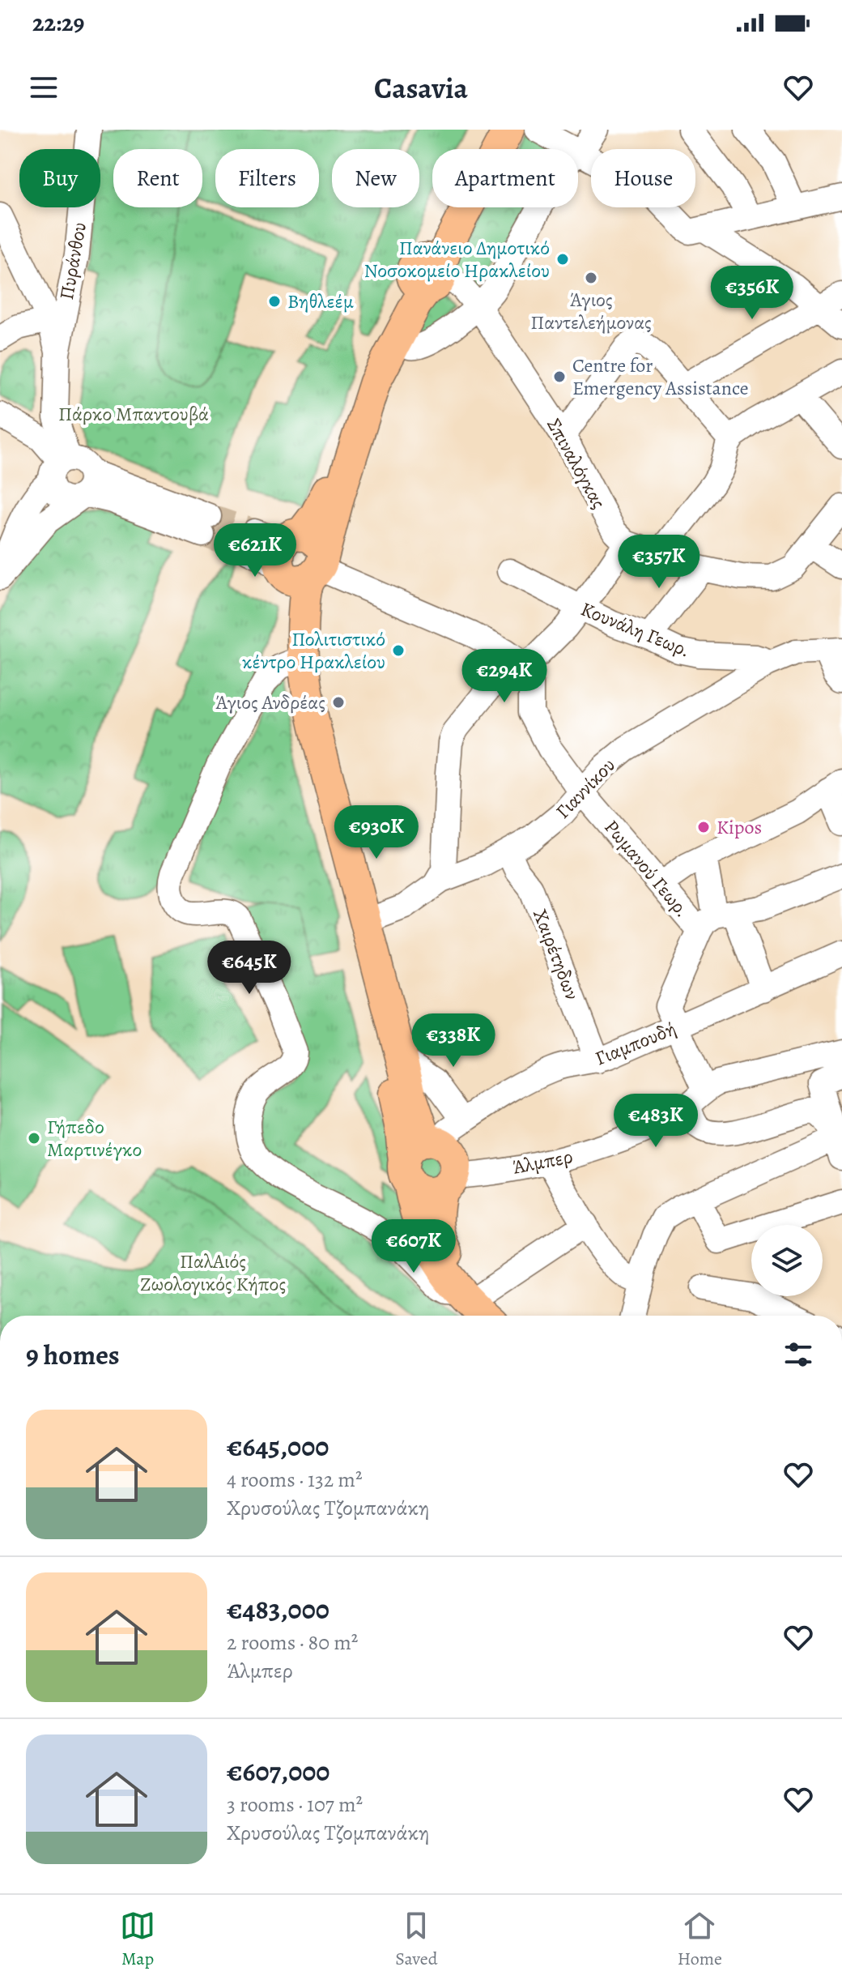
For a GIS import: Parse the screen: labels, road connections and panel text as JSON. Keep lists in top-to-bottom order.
{
  "streets": {
    "street": [
      "Πυράνθου",
      "Σπιναλόγκας",
      "Κουνάλη Γεωρ.",
      "Γιαννίκου",
      "Ρωμανού Γεωρ.",
      "Χαιρέτηδων",
      "Γιαμπουδή",
      "Άλμπερ"
    ]
  },
  "crossings": [
    ["Κουνάλη Γεωρ.", "Γιαννίκου"],
    ["Γιαννίκου", "Ρωμανού Γεωρ."],
    ["Γιαννίκου", "Χαιρέτηδων"],
    ["Χαιρέτηδων", "Γιαμπουδή"],
    ["Γιαμπουδή", "Άλμπερ"]
  ],
  "parks": ["Πάρκο Μπαντουβά", "ΠαλΑιός Ζωολογικός Κήπος"],
  "places": [
    "Πανάνειο Δημοτικό Νοσοκομείο Ηρακλείου",
    "Άγιος Παντελεήμονας",
    "Βηθλεέμ",
    "Centre for Emergency Assistance",
    "Πολιτιστικό κέντρο Ηρακλείου",
    "Άγιος Ανδρέας",
    "Kipos",
    "Γήπεδο Μαρτινέγκο"
  ],
  "page": {
    "status": "22:29",
    "header": "Casavia",
    "chip": [
      "Buy",
      "Rent",
      "Filters",
      "New",
      "Apartment",
      "House"
    ],
    "price": [
      "€356K",
      "€621K",
      "€357K",
      "€294K",
      "€930K",
      "€645K",
      "€338K",
      "€483K",
      "€607K"
    ],
    "heading": "9 homes",
    "list": [
      {
        "name": "€645,000",
        "note": "4 rooms · 132 m² · Χρυσούλας Τζομπανάκη"
      },
      {
        "name": "€483,000",
        "note": "2 rooms · 80 m² · Άλμπερ"
      },
      {
        "name": "€607,000",
        "note": "3 rooms · 107 m² · Χρυσούλας Τζομπανάκη"
      }
    ],
    "tabs": ["Map", "Saved", "Home"]
  }
}
